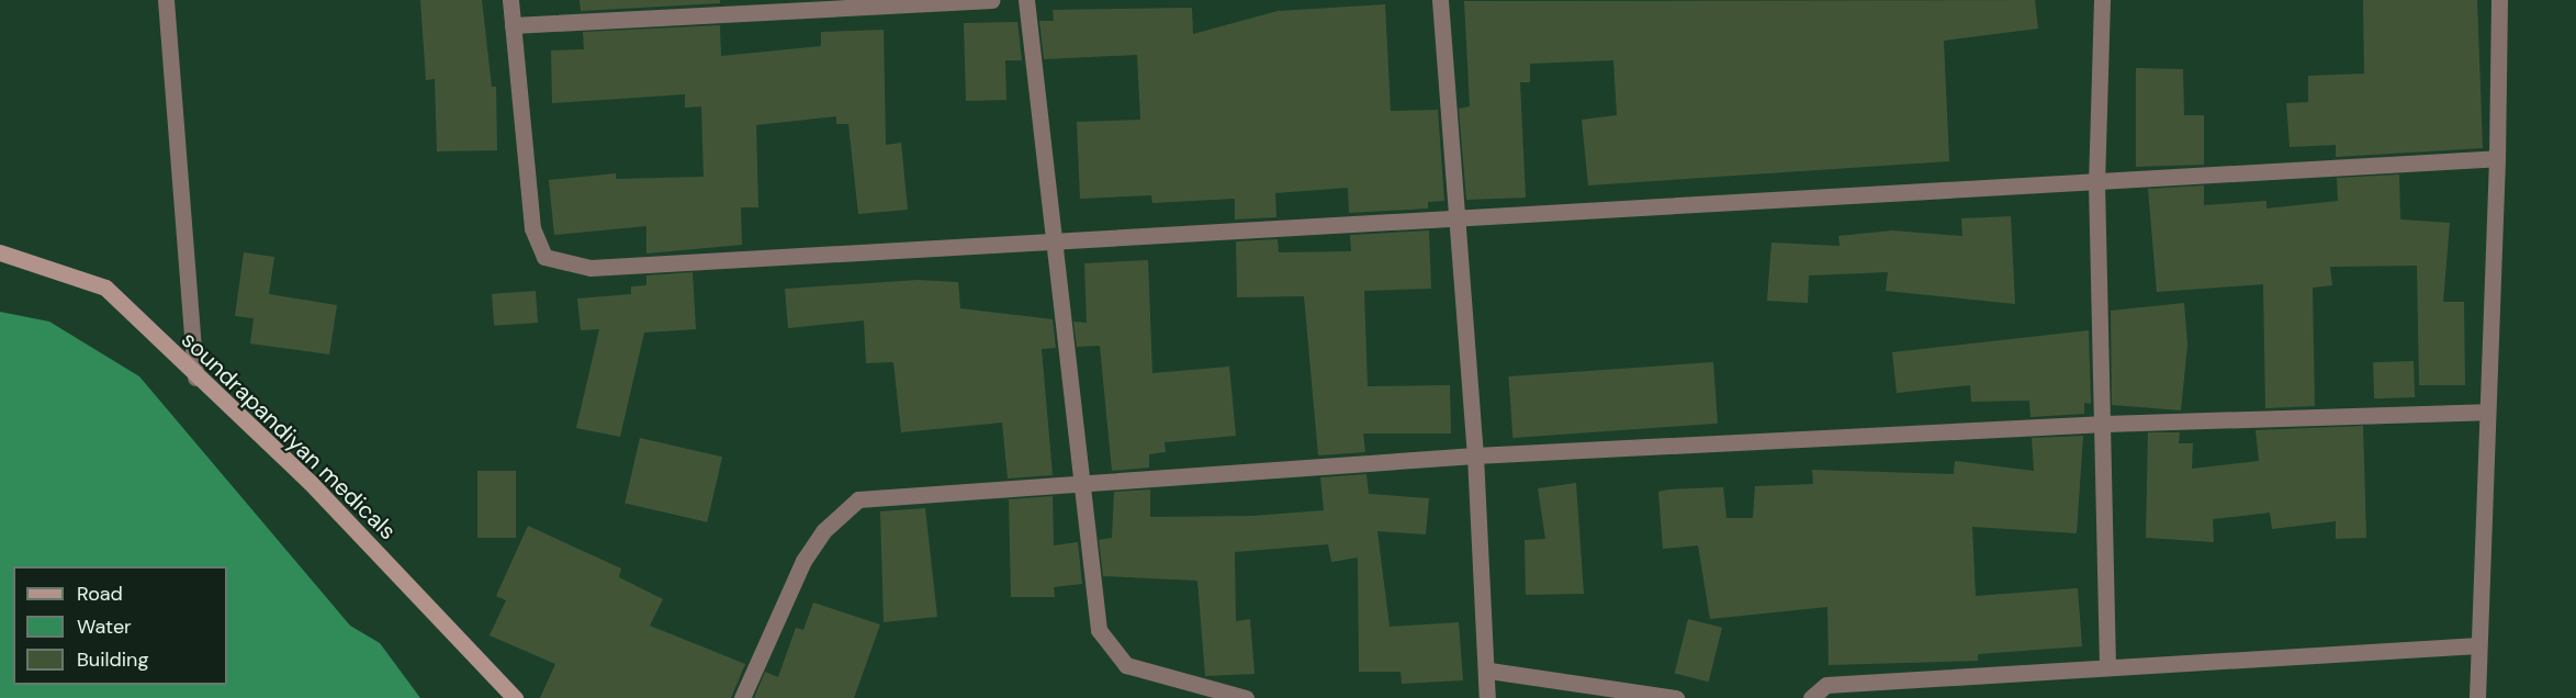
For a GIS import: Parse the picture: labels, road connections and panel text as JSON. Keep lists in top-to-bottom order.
{
  "streets": {
    "main road": ["soundrapandiyan medicals"]
  },
  "legend": ["Road", "Water", "Building"]
}
